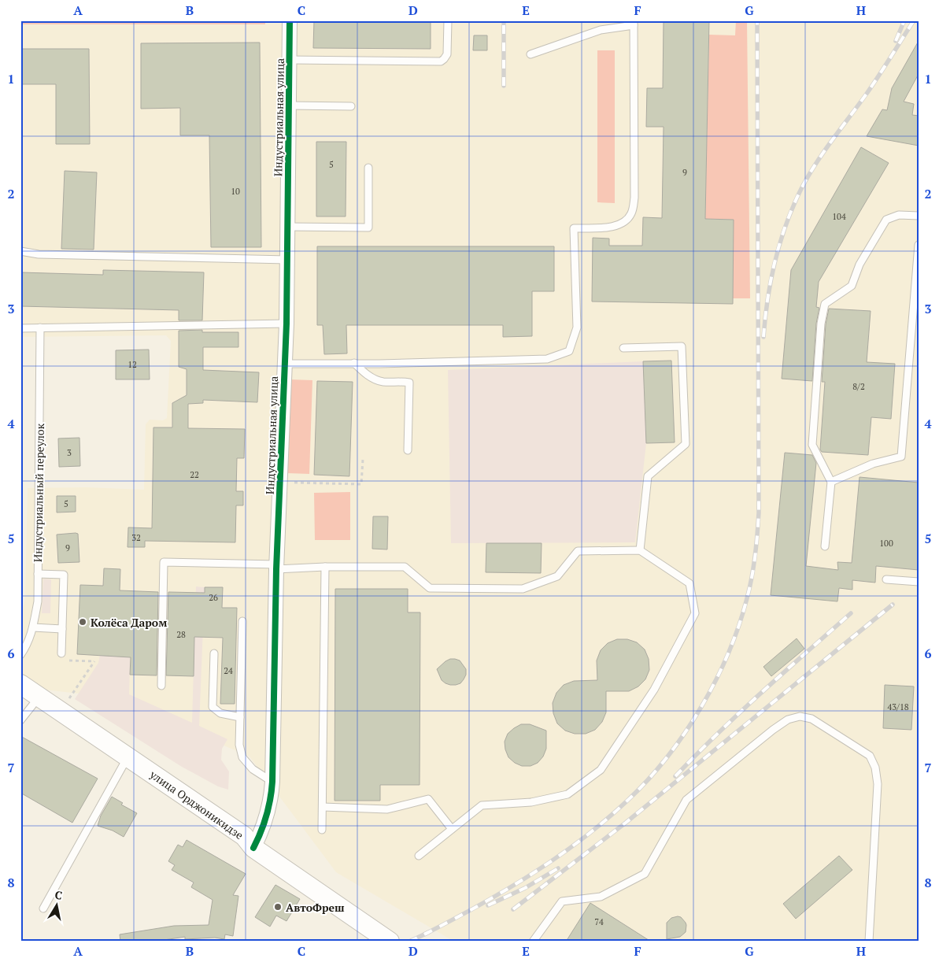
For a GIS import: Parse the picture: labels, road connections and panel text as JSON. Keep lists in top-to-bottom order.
{
  "streets": {
    "main road": ["улица Орджоникидзе"],
    "street": ["Индустриальная улица"],
    "lane": ["Индустриальный переулок"]
  },
  "crossings": [
    ["Индустриальная улица", "улица Орджоникидзе"]
  ],
  "places": ["Колёса Даром", "АвтоФреш"],
  "house_numbers": [
    "5",
    "9",
    "10",
    "104",
    "12",
    "8/2",
    "3",
    "22",
    "5",
    "32",
    "100",
    "9",
    "26",
    "28",
    "24",
    "43/18",
    "74"
  ],
  "north": "top",
  "grid": {
    "columns": [
      "A",
      "B",
      "C",
      "D",
      "E",
      "F",
      "G",
      "H"
    ],
    "rows": [
      "1",
      "2",
      "3",
      "4",
      "5",
      "6",
      "7",
      "8"
    ]
  }
}
